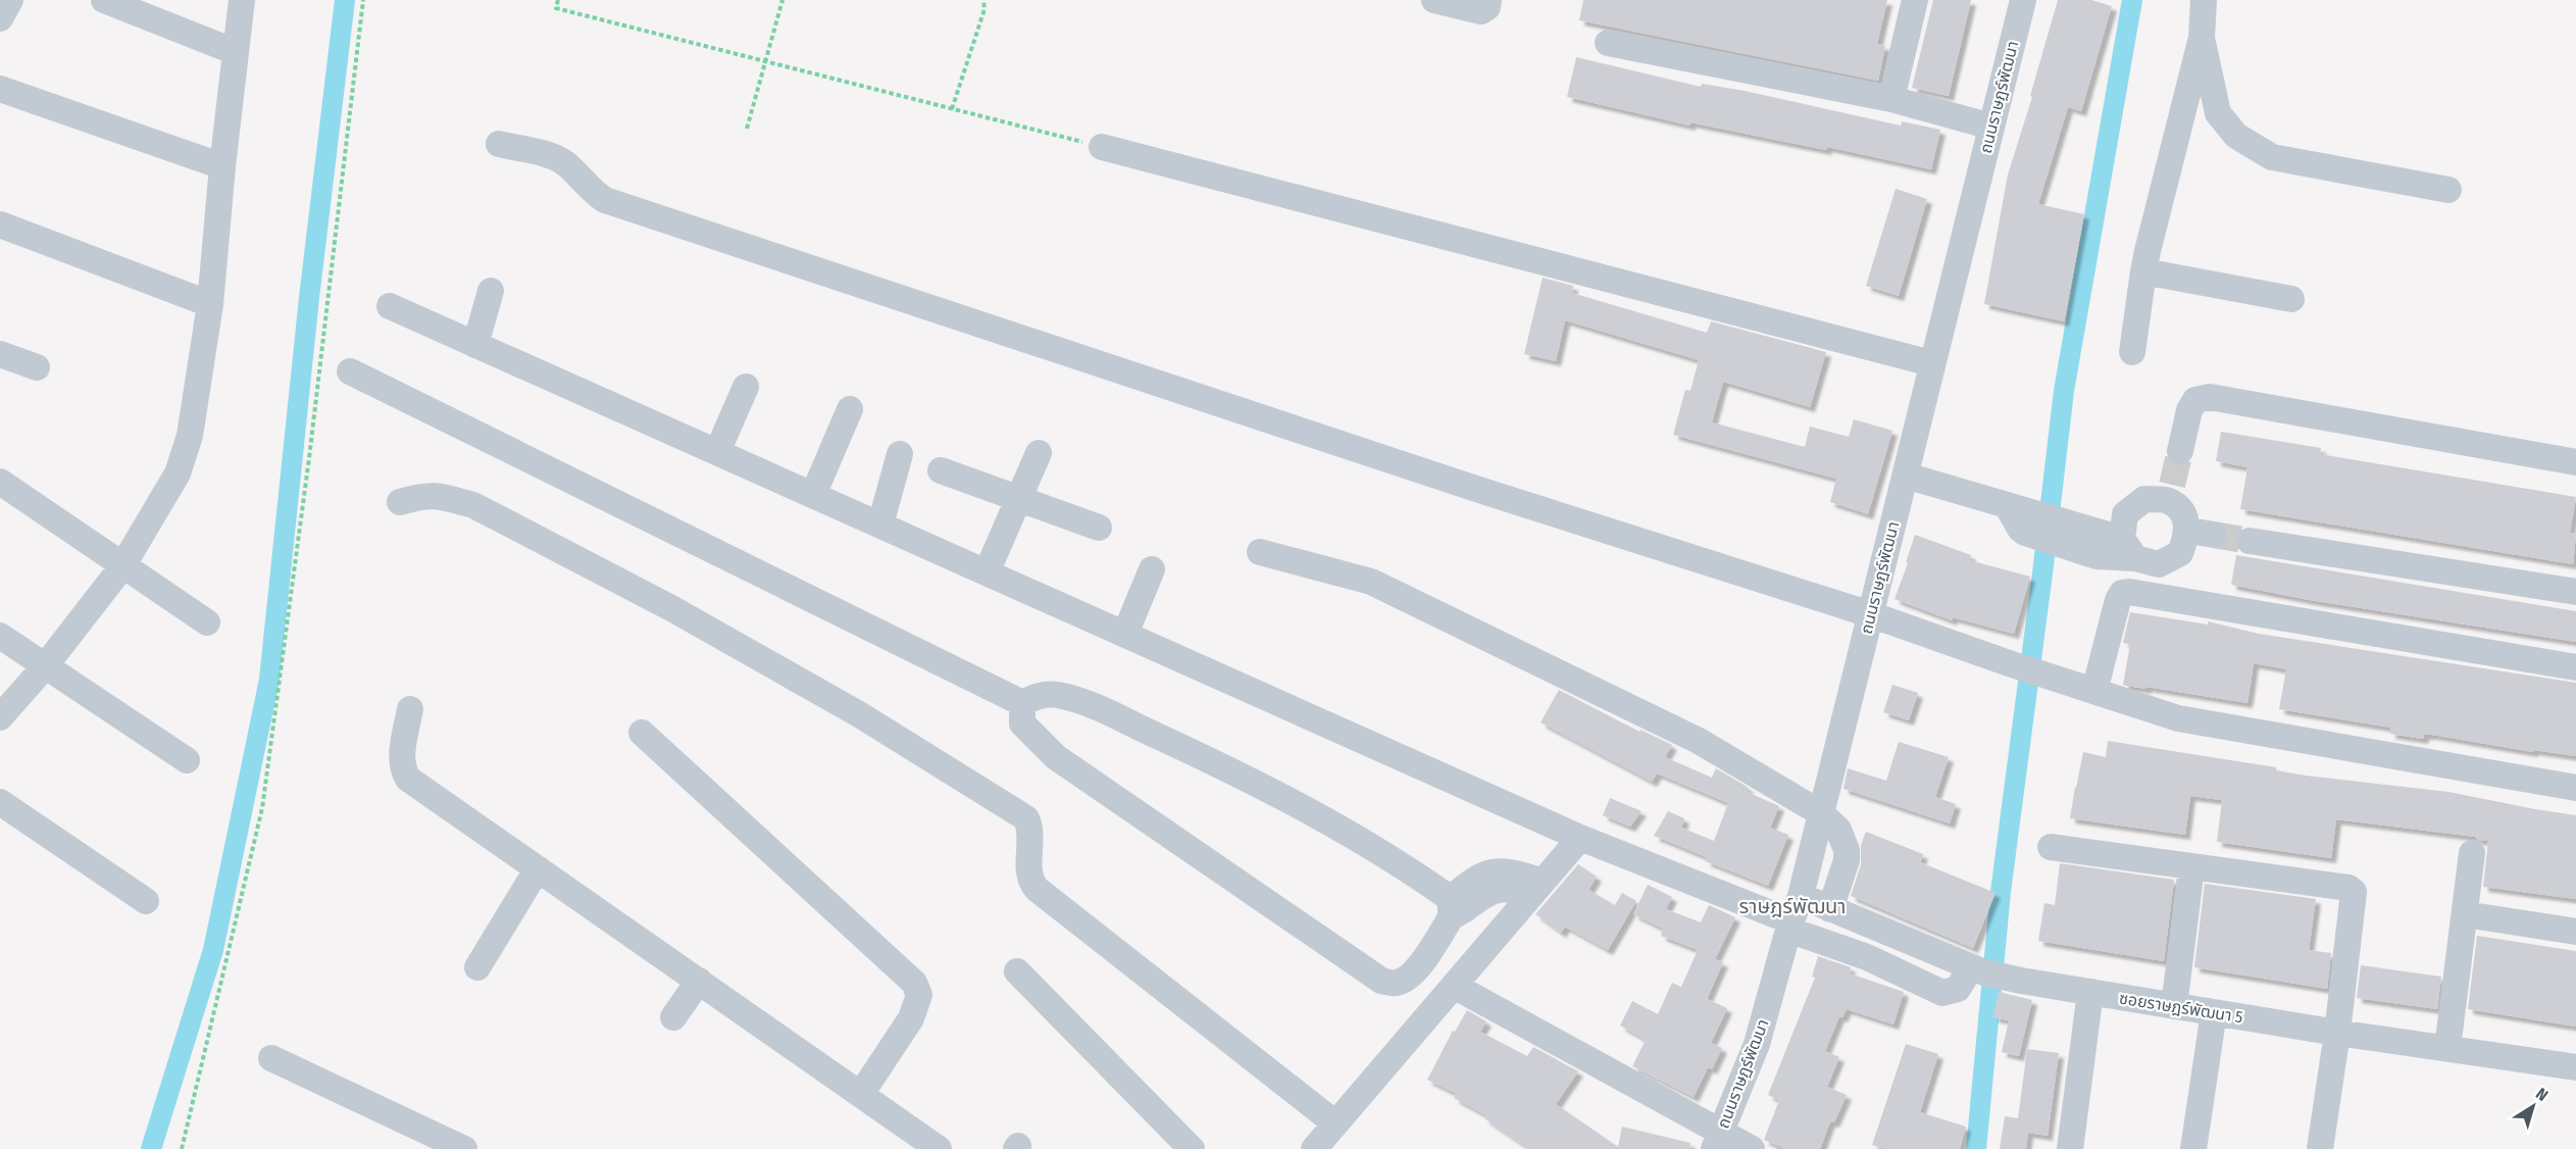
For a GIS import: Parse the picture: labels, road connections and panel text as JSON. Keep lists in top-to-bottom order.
{
  "streets": {
    "street": ["ถนนราษฏร์พัฒนา", "ซอยราษฎร์พัฒนา 5"]
  },
  "crossings": [
    ["ถนนราษฏร์พัฒนา", "ซอยราษฎร์พัฒนา 5"]
  ],
  "districts": ["ราษฎร์พัฒนา"],
  "north": "top right"
}
